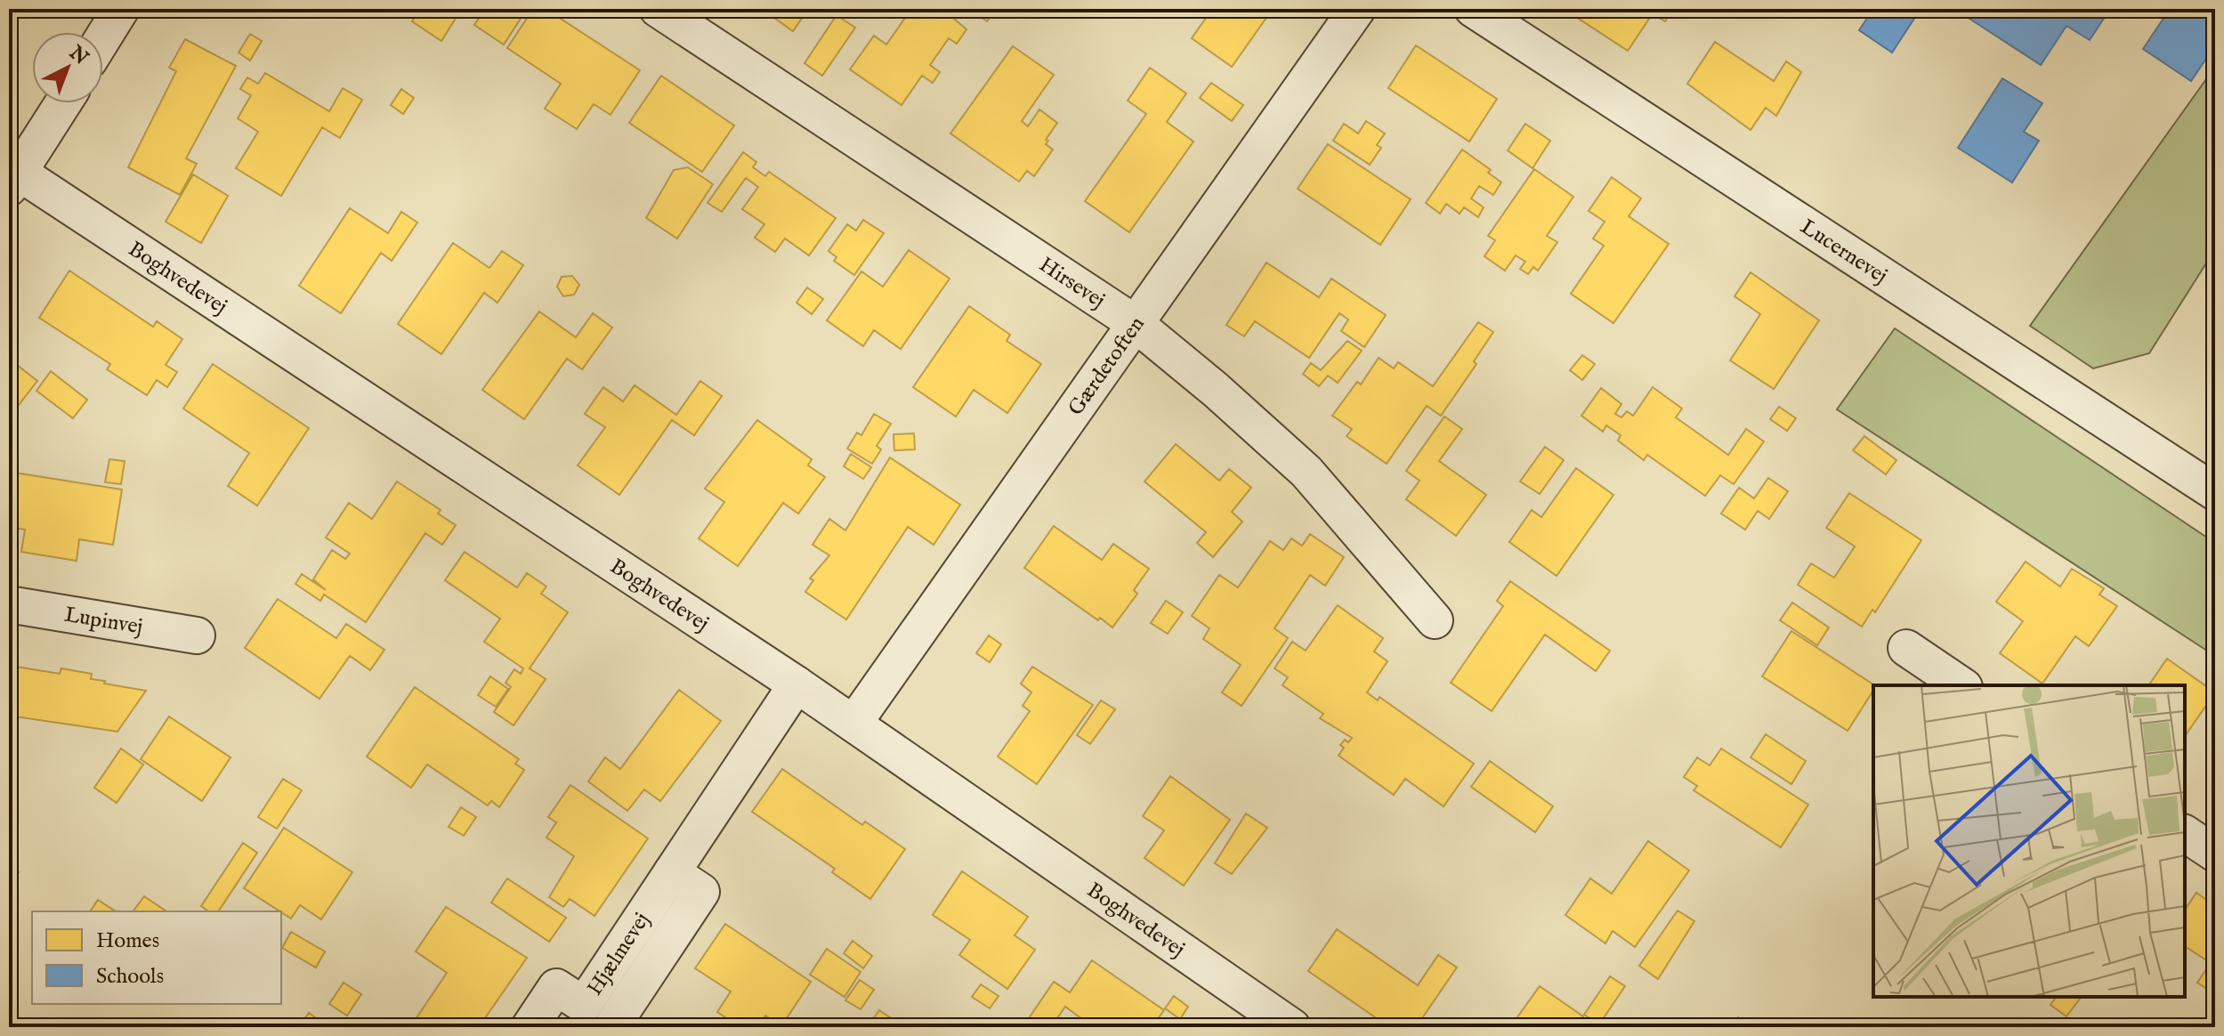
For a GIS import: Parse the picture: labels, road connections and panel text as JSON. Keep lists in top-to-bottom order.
{
  "streets": {
    "street": [
      "Lucernevej",
      "Boghvedevej",
      "Hirsevej",
      "Gærdetoften",
      "Lupinvej",
      "Hjælmevej"
    ]
  },
  "crossings": [
    ["Boghvedevej", "Gærdetoften"],
    ["Boghvedevej", "Hjælmevej"],
    ["Hirsevej", "Gærdetoften"]
  ],
  "legend": ["Homes", "Schools"],
  "north": "top right"
}
